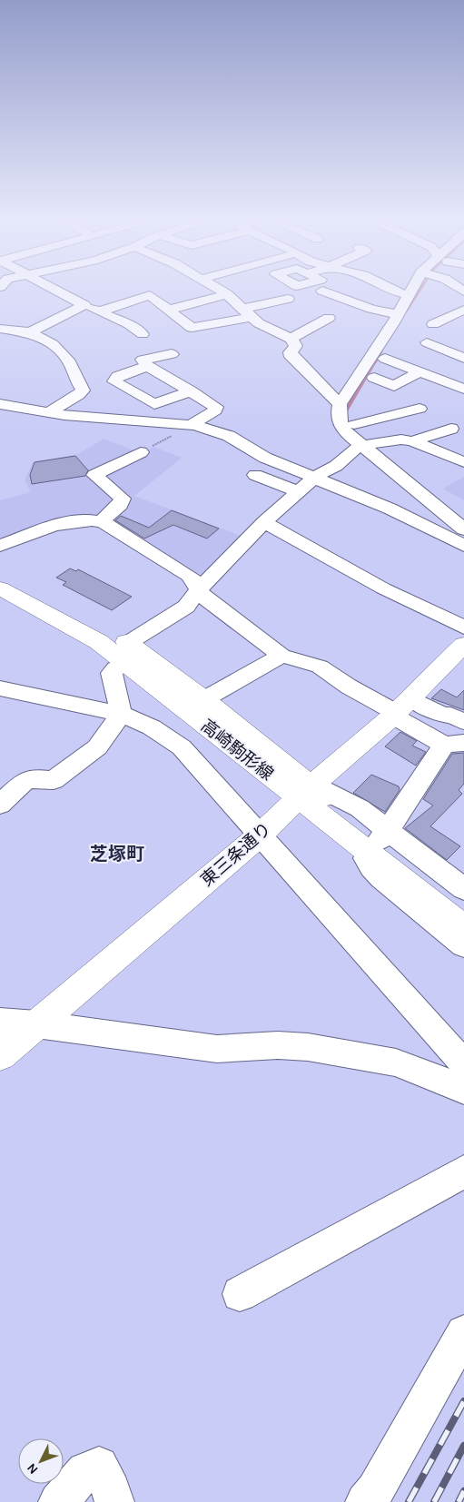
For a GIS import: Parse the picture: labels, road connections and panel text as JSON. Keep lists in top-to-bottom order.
{
  "streets": {
    "main road": ["高崎駒形線", "東三条通り"]
  },
  "crossings": [
    ["高崎駒形線", "東三条通り"]
  ],
  "districts": ["芝塚町"],
  "north": "bottom left"
}
